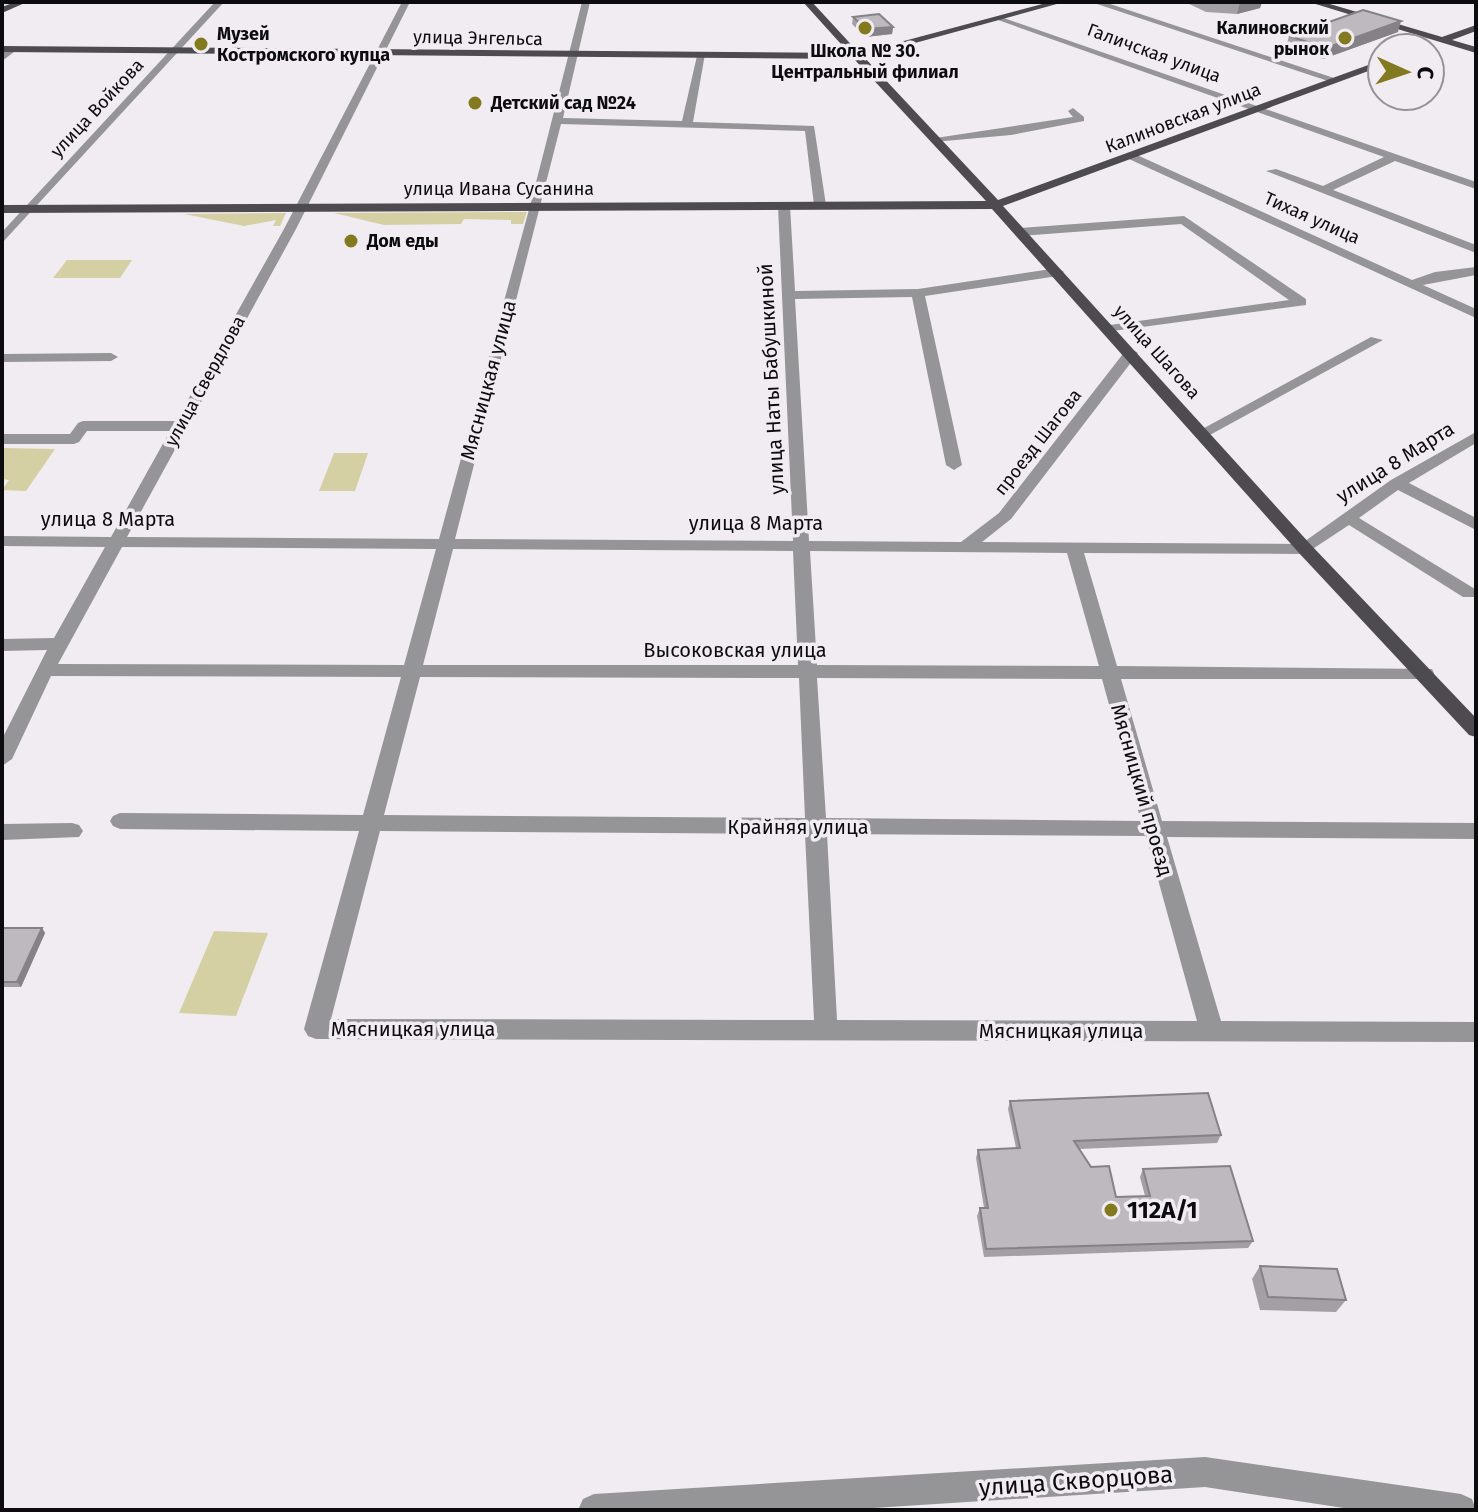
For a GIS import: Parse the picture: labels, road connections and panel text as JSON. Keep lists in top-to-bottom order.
{
  "streets": {
    "main road": [
      "улица Энгельса",
      "Калиновская улица",
      "улица Ивана Сусанина",
      "улица Шагова"
    ],
    "street": [
      "Галичская улица",
      "улица Войкова",
      "Тихая улица",
      "улица Наты Бабушкиной",
      "Мясницкая улица",
      "улица Свердлова",
      "проезд Шагова",
      "улица 8 Марта",
      "Высоковская улица",
      "Мясницкий проезд",
      "Крайняя улица",
      "улица Скворцова"
    ]
  },
  "crossings": [
    ["улица Энгельса", "Галичская улица"],
    ["улица Энгельса", "улица Войкова"],
    ["улица Энгельса", "улица Шагова"],
    ["улица Энгельса", "Мясницкая улица"],
    ["улица Энгельса", "улица Свердлова"],
    ["Галичская улица", "Калиновская улица"],
    ["улица Войкова", "улица Ивана Сусанина"],
    ["Калиновская улица", "улица Ивана Сусанина"],
    ["Калиновская улица", "Тихая улица"],
    ["Калиновская улица", "улица Шагова"],
    ["улица Ивана Сусанина", "улица Шагова"],
    ["улица Ивана Сусанина", "улица Наты Бабушкиной"],
    ["улица Ивана Сусанина", "Мясницкая улица"],
    ["улица Ивана Сусанина", "улица Свердлова"],
    ["улица Шагова", "проезд Шагова"],
    ["улица Шагова", "улица 8 Марта"],
    ["улица Шагова", "Высоковская улица"],
    ["улица Наты Бабушкиной", "Мясницкая улица"],
    ["улица Наты Бабушкиной", "улица 8 Марта"],
    ["улица Наты Бабушкиной", "Высоковская улица"],
    ["улица Наты Бабушкиной", "Крайняя улица"],
    ["Мясницкая улица", "улица 8 Марта"],
    ["Мясницкая улица", "Высоковская улица"],
    ["Мясницкая улица", "Мясницкий проезд"],
    ["Мясницкая улица", "Крайняя улица"],
    ["улица Свердлова", "улица 8 Марта"],
    ["улица Свердлова", "Высоковская улица"],
    ["проезд Шагова", "улица 8 Марта"],
    ["улица 8 Марта", "Мясницкий проезд"],
    ["Высоковская улица", "Мясницкий проезд"],
    ["Мясницкий проезд", "Крайняя улица"]
  ],
  "places": [
    "Школа № 30. Центральный филиал",
    "Калиновский рынок",
    "Музей Костромского купца",
    "Детский сад №24",
    "Дом еды",
    "112А/1"
  ],
  "north": "right"
}
